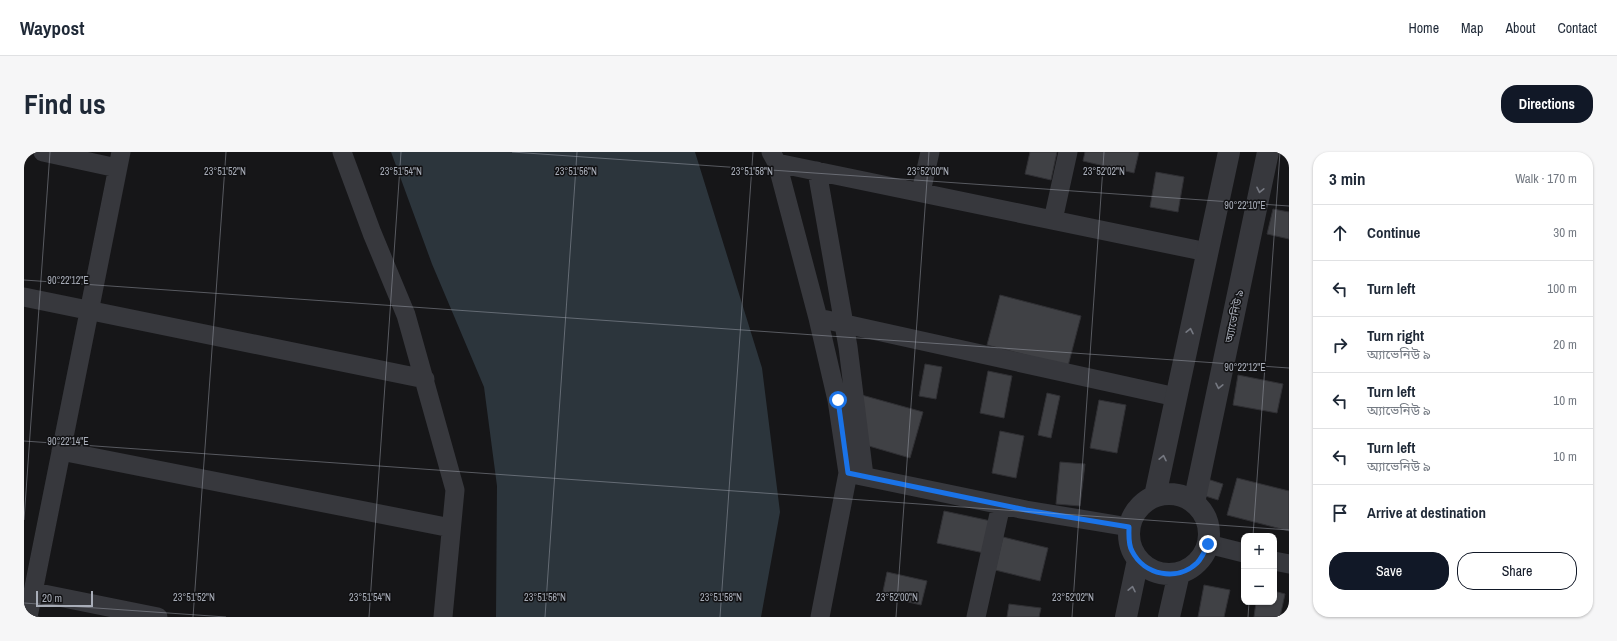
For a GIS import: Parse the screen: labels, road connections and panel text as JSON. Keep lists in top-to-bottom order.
{
  "streets": {
    "street": ["অ্যাভেনিউ ৯"]
  },
  "scale_bar": "20 m",
  "page": {
    "header": "Waypost",
    "nav": [
      "Home",
      "Map",
      "About",
      "Contact"
    ],
    "title": "Find us",
    "buttons": [
      "Directions",
      ["Save", "Share"]
    ],
    "heading": ["3 min", "Walk · 170 m"],
    "list": [
      ["Continue", "30 m"],
      ["Turn left", "100 m"],
      ["Turn right", "অ্যাভেনিউ ৯", "20 m"],
      ["Turn left", "অ্যাভেনিউ ৯", "10 m"],
      ["Turn left", "অ্যাভেনিউ ৯", "10 m"],
      "Arrive at destination"
    ],
    "map_buttons": ["+", "−"],
    "scale": "20 m"
  },
  "coordinates": [
    "23°51'52\"N",
    "23°51'54\"N",
    "23°51'56\"N",
    "23°51'58\"N",
    "23°52'00\"N",
    "23°52'02\"N",
    "90°22'10\"E",
    "90°22'12\"E",
    "90°22'14\"E"
  ]
}
